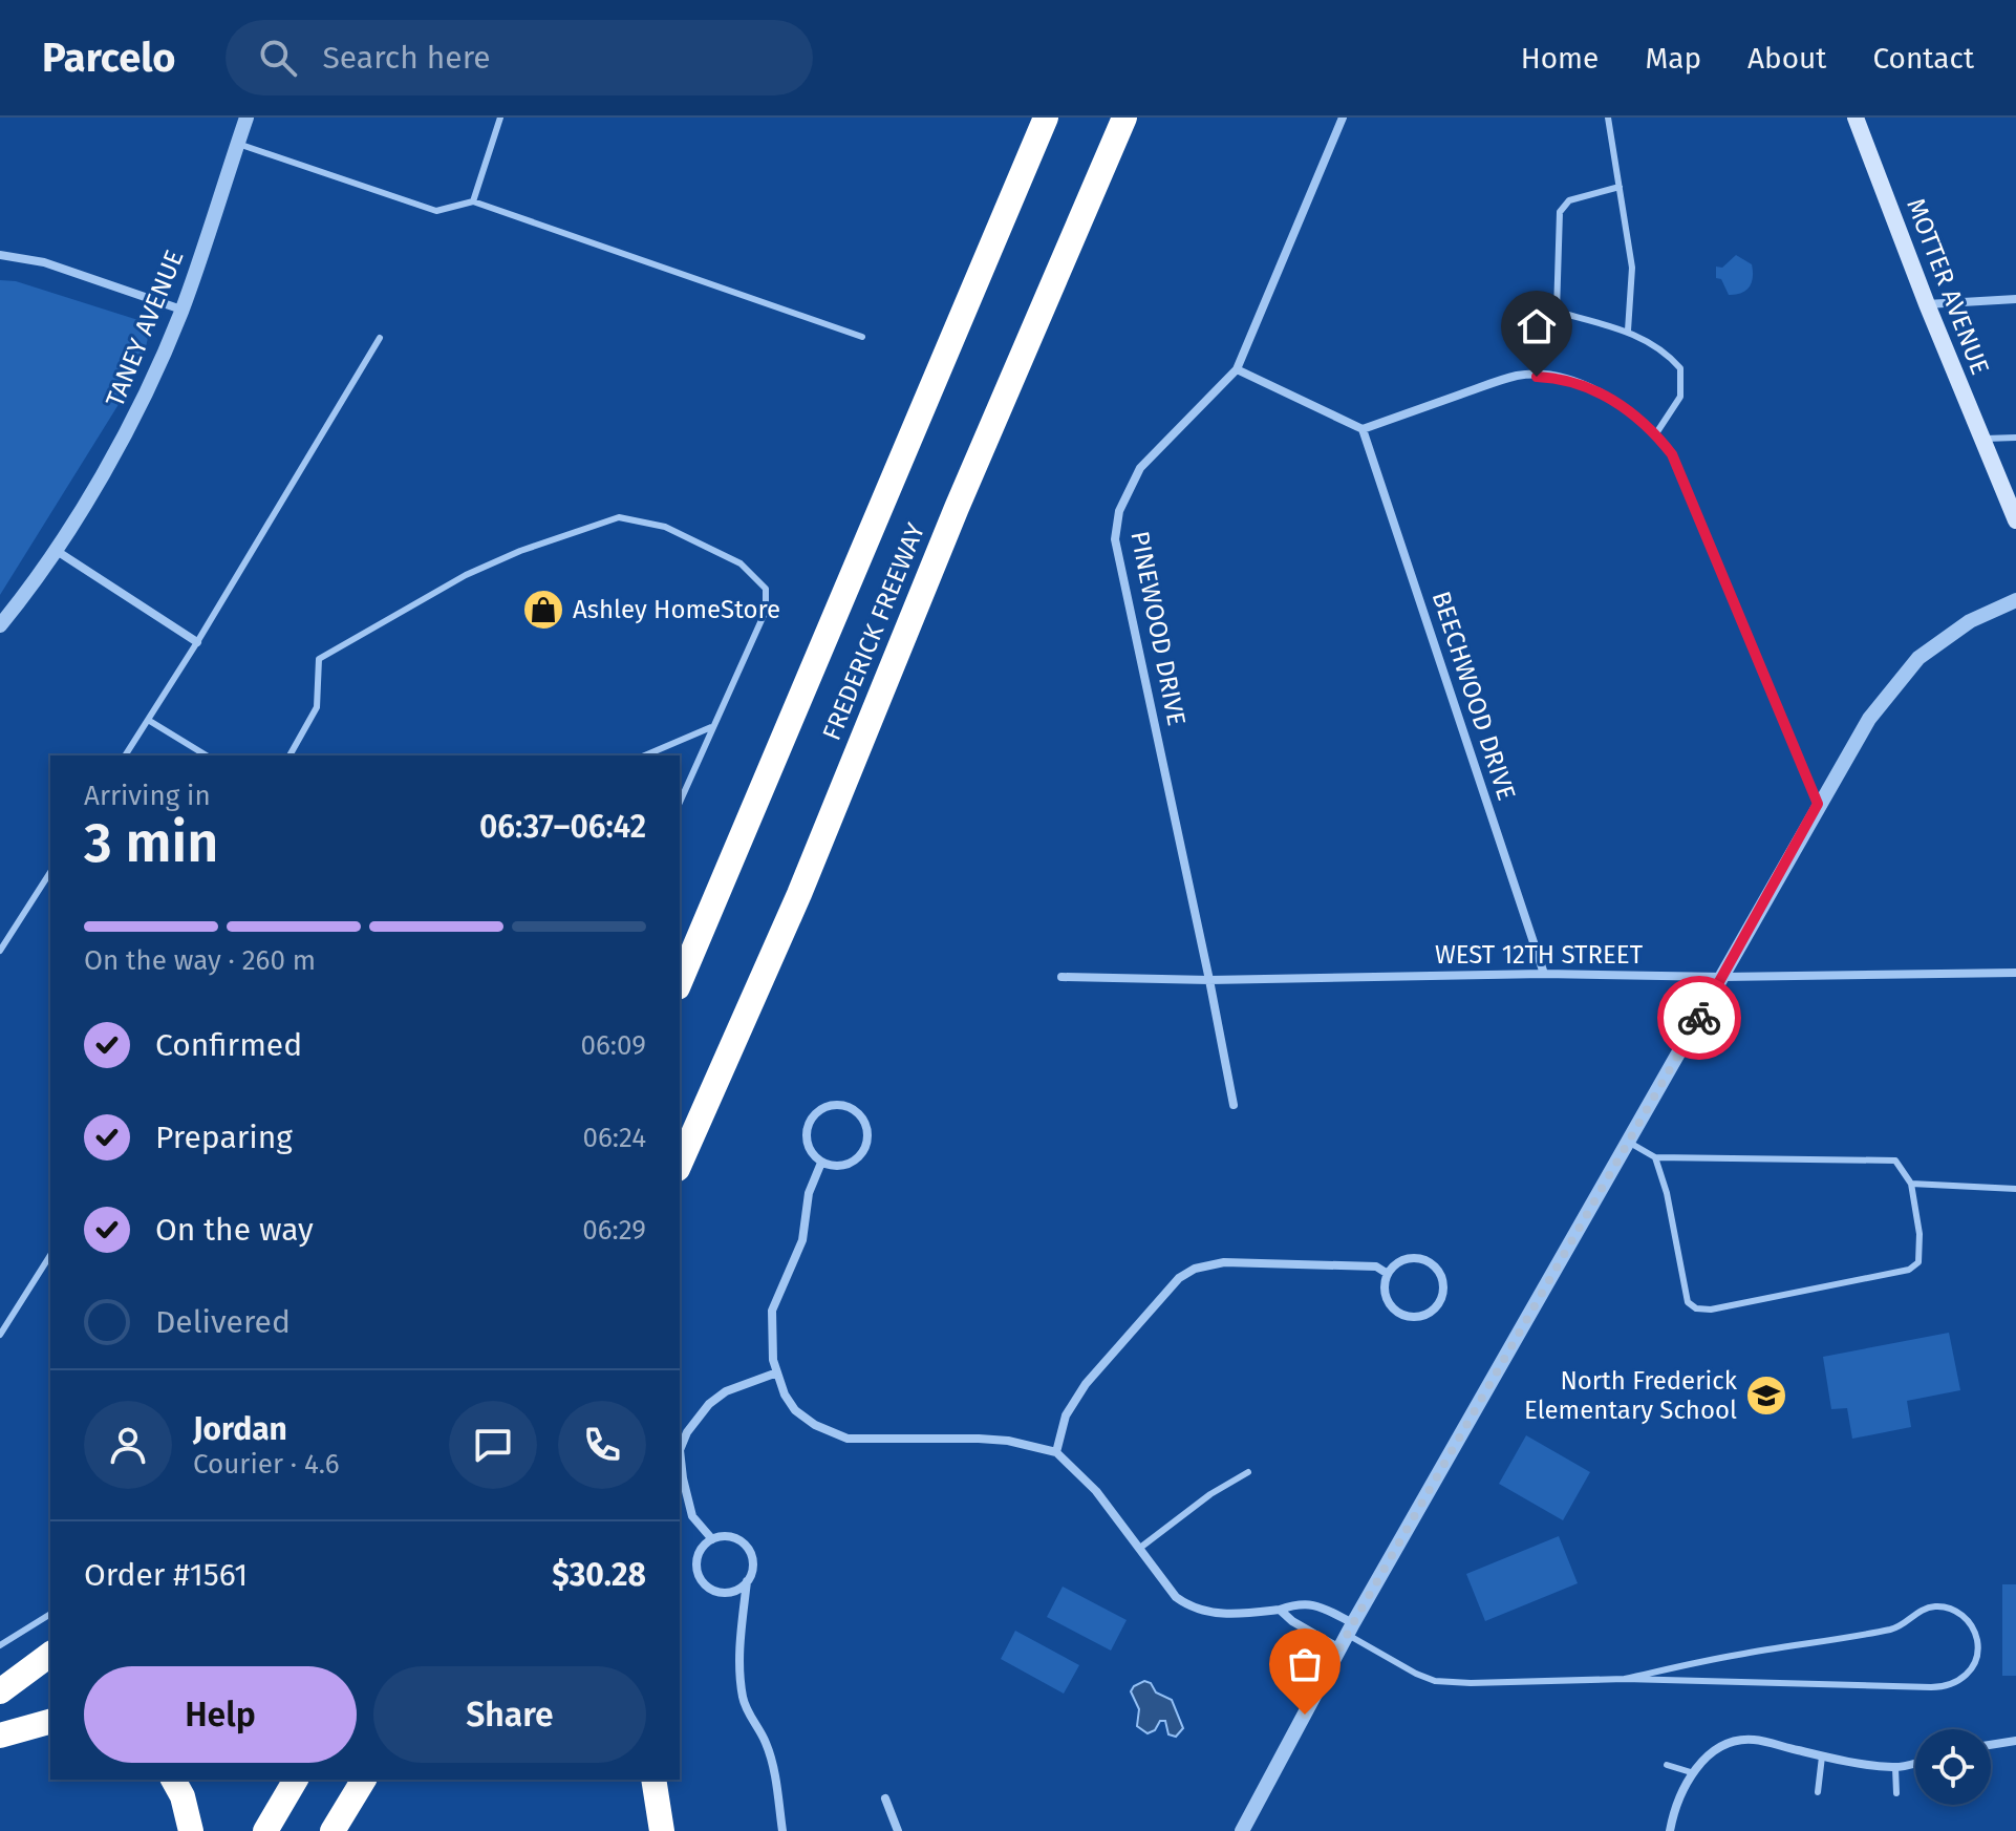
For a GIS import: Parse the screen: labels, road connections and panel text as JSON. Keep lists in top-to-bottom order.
{
  "streets": {
    "highway": ["FREDERICK FREEWAY"],
    "main road": ["MOTTER AVENUE"],
    "street": [
      "TANEY AVENUE",
      "PINEWOOD DRIVE",
      "BEECHWOOD DRIVE",
      "WEST 12TH STREET"
    ]
  },
  "crossings": [
    ["PINEWOOD DRIVE", "WEST 12TH STREET"],
    ["BEECHWOOD DRIVE", "WEST 12TH STREET"]
  ],
  "places": {
    "shop": ["Ashley HomeStore"],
    "school or university": ["North Frederick Elementary School"]
  },
  "page": {
    "header": "Parcelo",
    "search": "Search here",
    "nav": [
      "Home",
      "Map",
      "About",
      "Contact"
    ],
    "heading": ["3 min", "Arriving in", "06:37–06:42"],
    "panel": [
      "Jordan",
      "Courier · 4.6",
      "Order #1561",
      "$30.28"
    ],
    "bar": "On the way · 260 m",
    "list": [
      ["Confirmed", "06:09"],
      ["Preparing", "06:24"],
      ["On the way", "06:29"],
      "Delivered"
    ],
    "buttons": ["Help", "Share"]
  }
}
